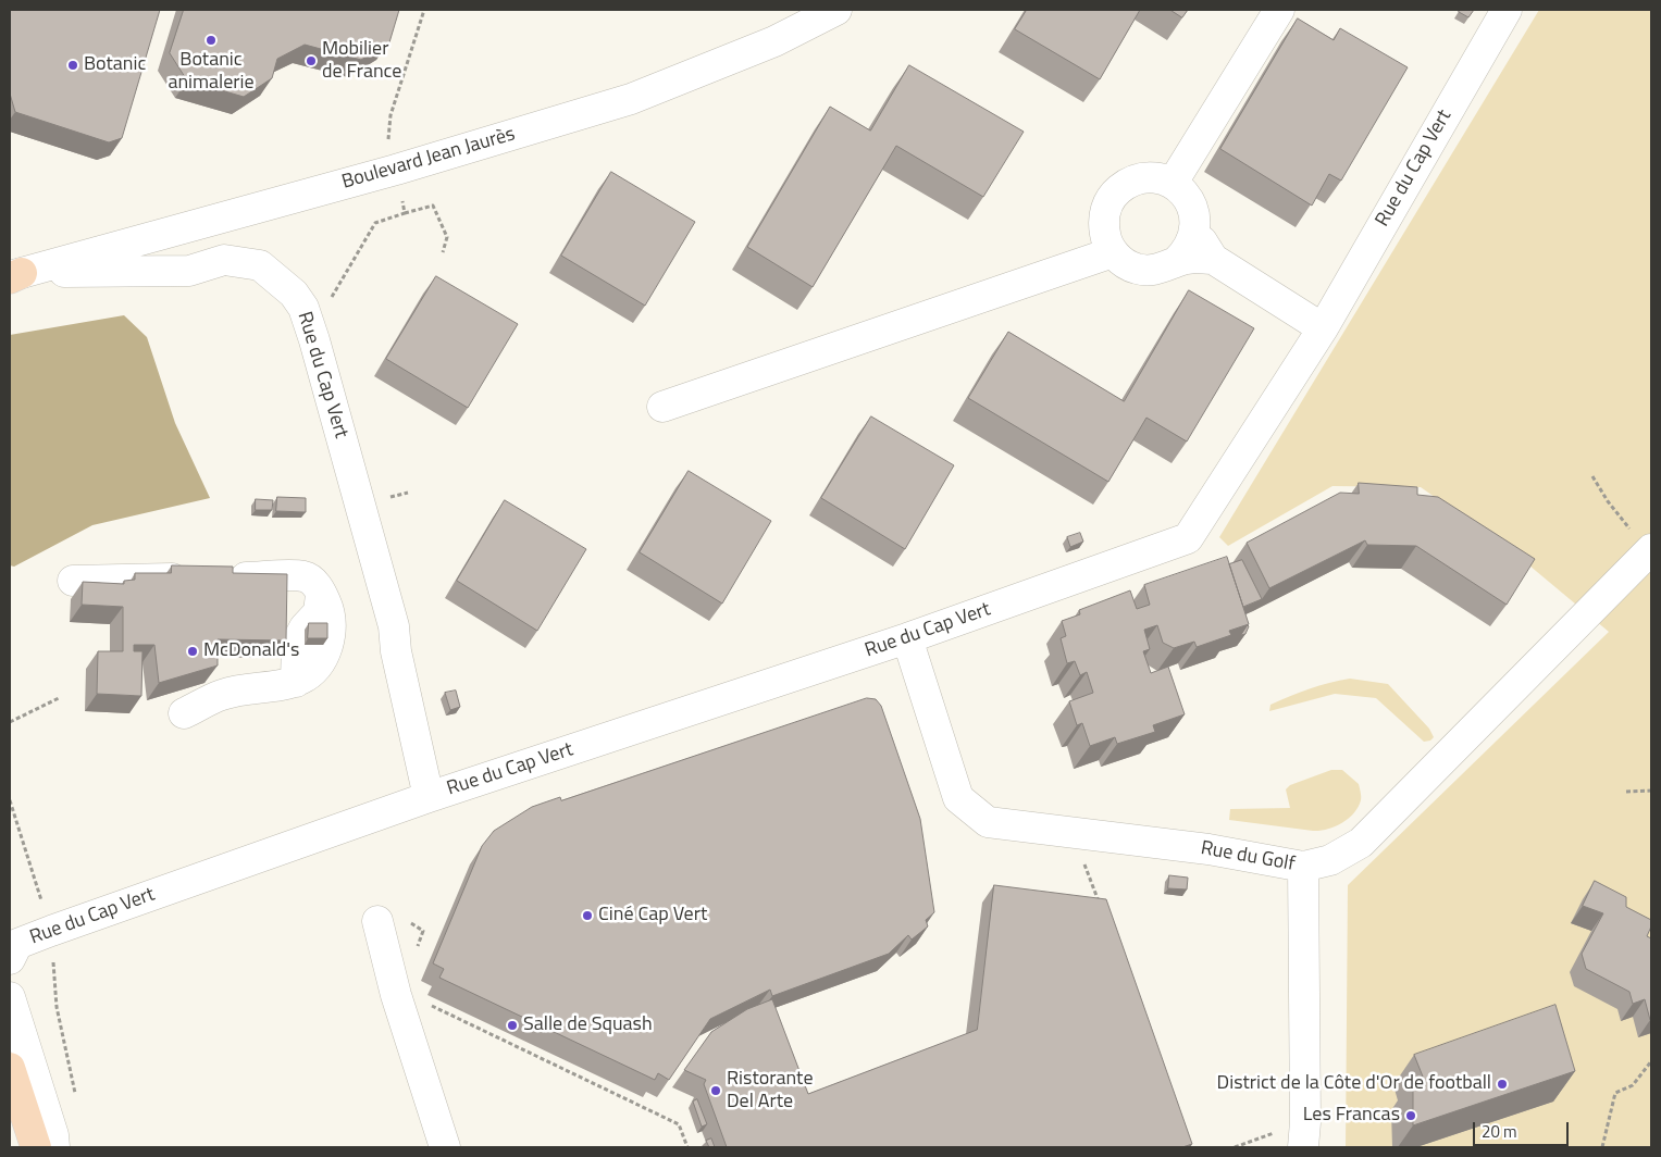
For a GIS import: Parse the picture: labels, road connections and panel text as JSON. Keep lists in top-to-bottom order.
{
  "streets": {
    "street": ["Boulevard Jean Jaurès", "Rue du Cap Vert", "Rue du Golf"]
  },
  "crossings": [
    ["Boulevard Jean Jaurès", "Rue du Cap Vert"],
    ["Rue du Cap Vert", "Rue du Golf"]
  ],
  "places": [
    "Botanic animalerie",
    "Mobilier de France",
    "Botanic",
    "McDonald's",
    "Ciné Cap Vert",
    "Salle de Squash",
    "District de la Côte d'Or de football",
    "Ristorante Del Arte",
    "Les Francas"
  ],
  "scale_bar": "20 m"
}
